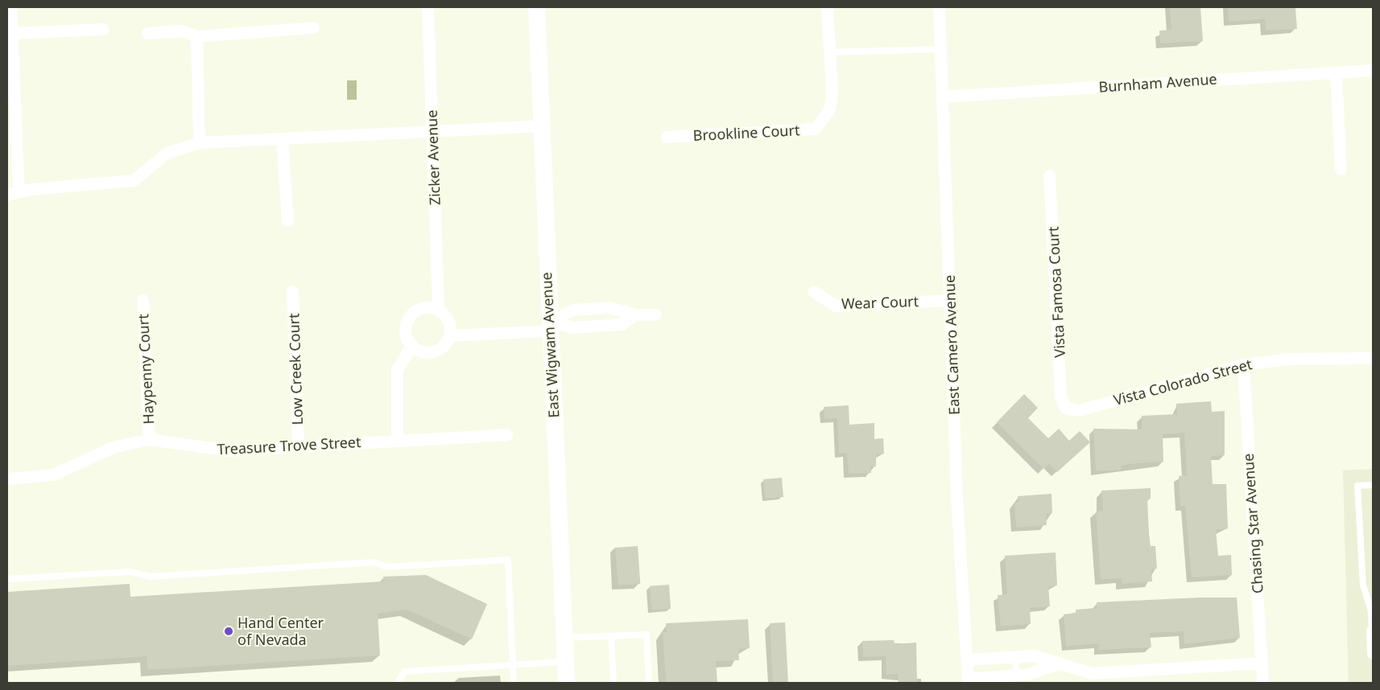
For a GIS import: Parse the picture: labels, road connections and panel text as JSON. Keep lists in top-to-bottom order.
{
  "streets": {
    "main road": ["East Wigwam Avenue"],
    "street": [
      "Burnham Avenue",
      "Brookline Court",
      "Zicker Avenue",
      "Vista Famosa Court",
      "Wear Court",
      "East Camero Avenue",
      "Haypenny Court",
      "Low Creek Court",
      "Vista Colorado Street",
      "Treasure Trove Street",
      "Chasing Star Avenue"
    ]
  },
  "crossings": [
    ["Burnham Avenue", "East Camero Avenue"],
    ["Vista Famosa Court", "Vista Colorado Street"],
    ["Wear Court", "East Camero Avenue"],
    ["Haypenny Court", "Treasure Trove Street"],
    ["Low Creek Court", "Treasure Trove Street"],
    ["Vista Colorado Street", "Chasing Star Avenue"]
  ],
  "places": ["Hand Center of Nevada"]
}
